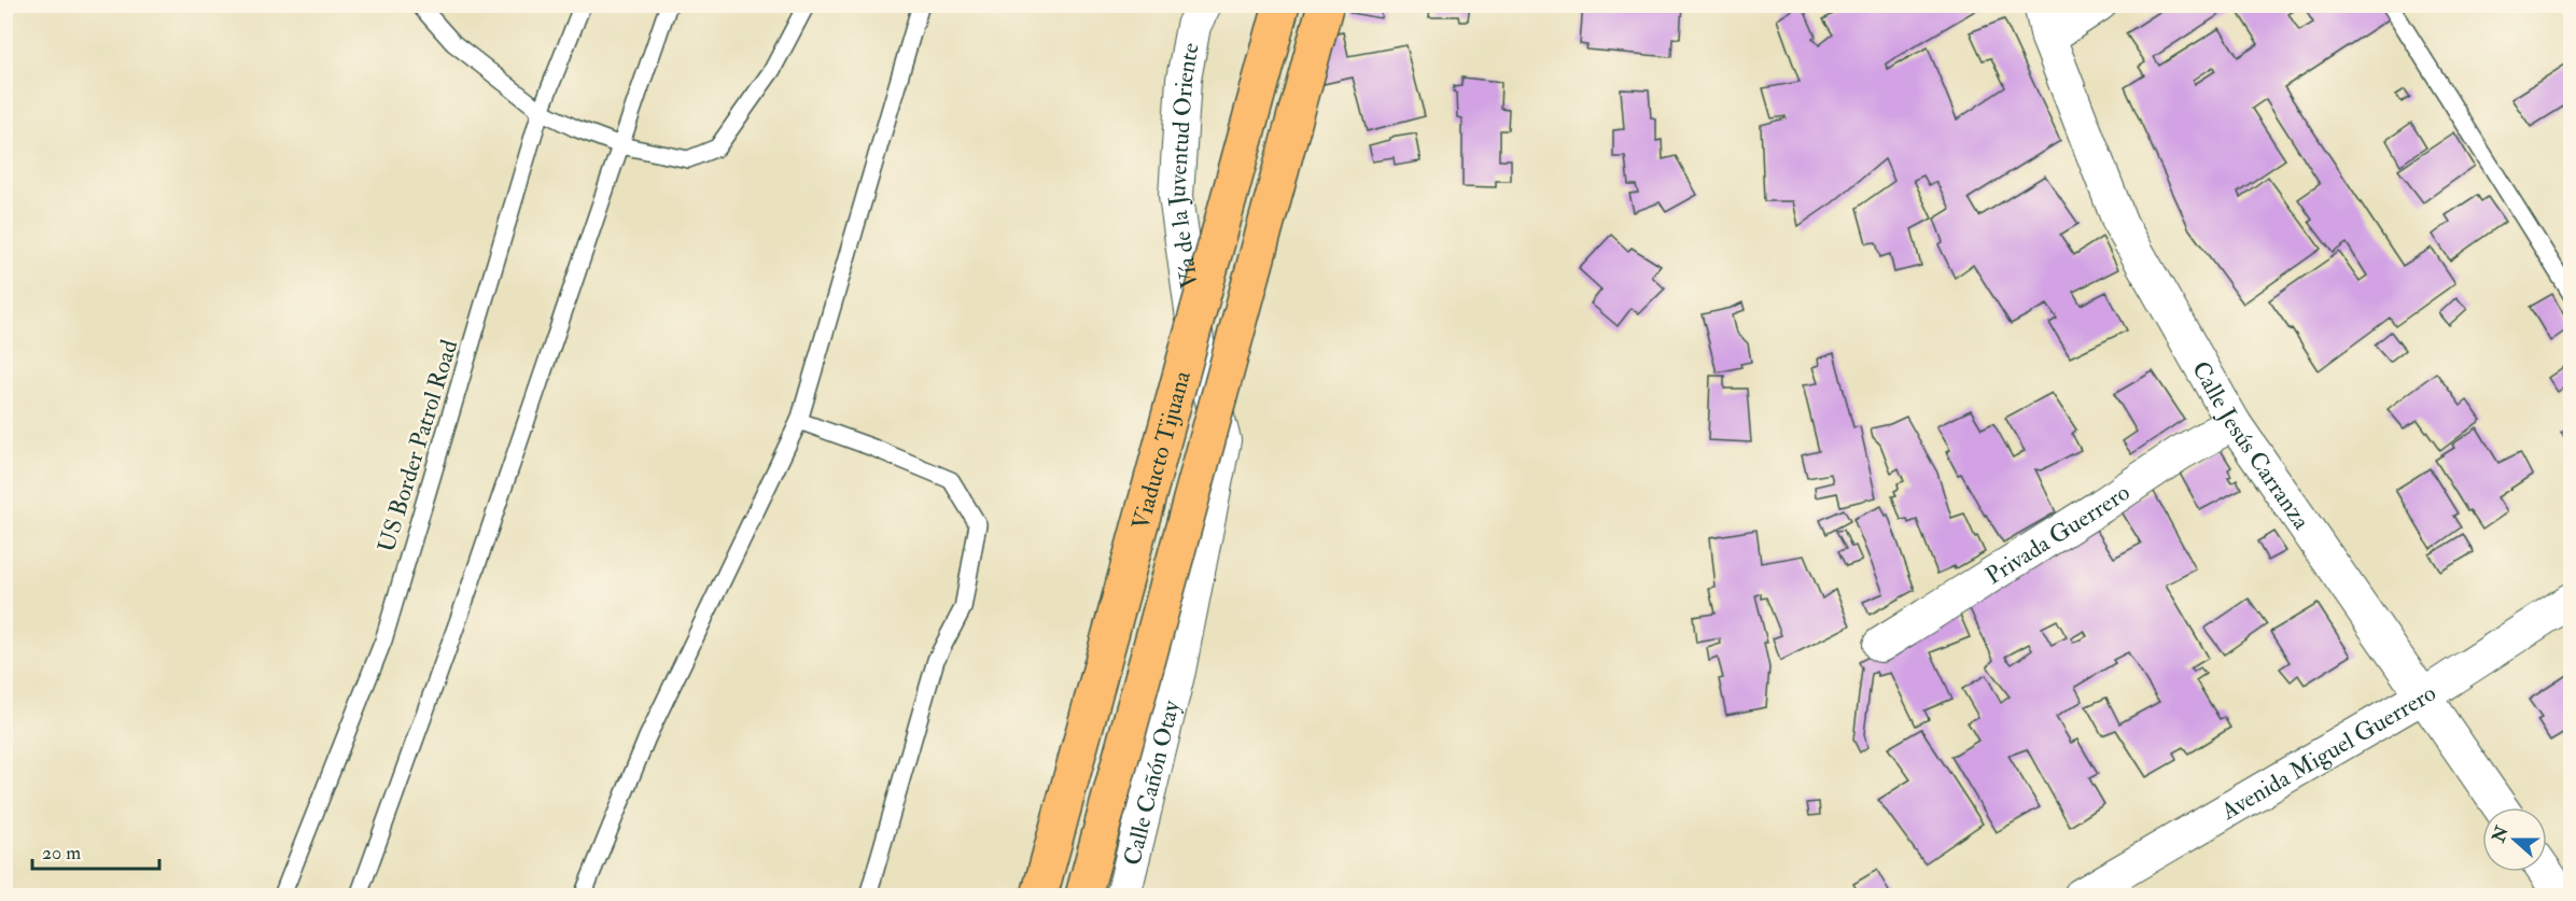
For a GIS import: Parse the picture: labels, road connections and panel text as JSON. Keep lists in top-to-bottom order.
{
  "streets": {
    "highway": ["Viaducto Tijuana"],
    "street": [
      "Vía de la Juventud Oriente",
      "Calle Jesús Carranza",
      "Privada Guerrero",
      "Avenida Miguel Guerrero",
      "Calle Cañón Otay"
    ],
    "lane": ["US Border Patrol Road"]
  },
  "crossings": [
    ["Vía de la Juventud Oriente", "Calle Cañón Otay"],
    ["Calle Jesús Carranza", "Privada Guerrero"],
    ["Calle Jesús Carranza", "Avenida Miguel Guerrero"]
  ],
  "scale_bar": "20 m",
  "north": "left"
}
